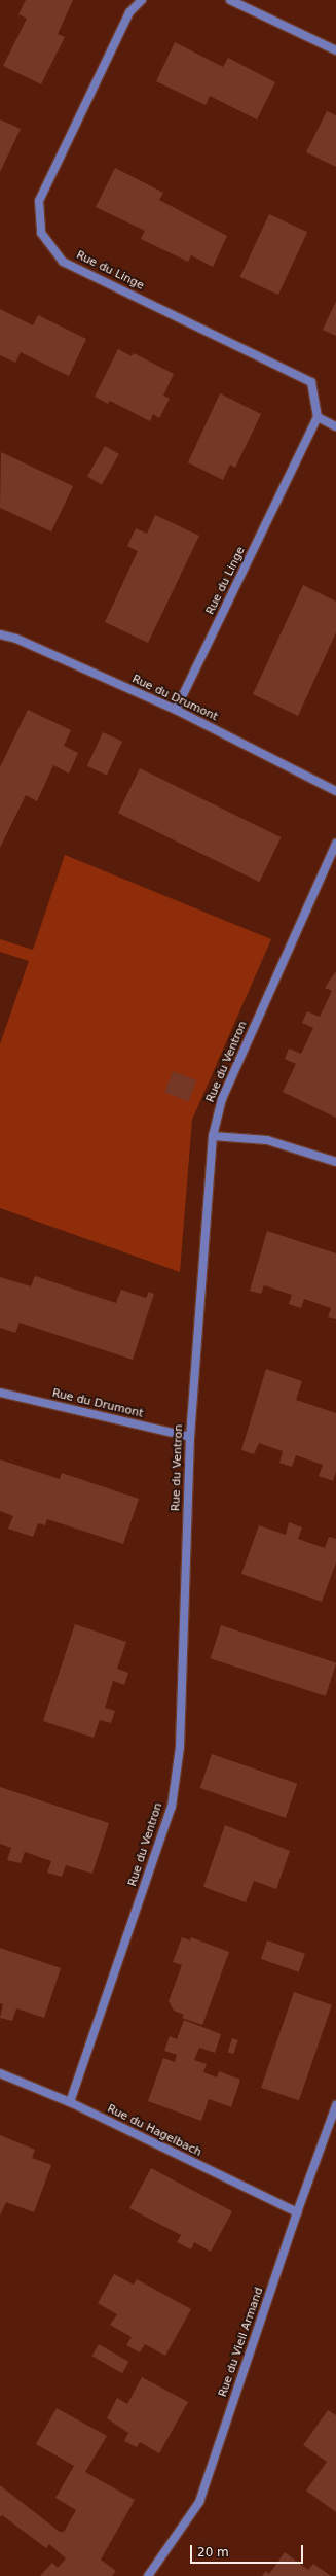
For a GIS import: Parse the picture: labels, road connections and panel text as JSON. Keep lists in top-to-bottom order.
{
  "streets": {
    "street": [
      "Rue du Linge",
      "Rue du Drumont",
      "Rue du Ventron",
      "Rue du Hagelbach",
      "Rue du Vieil Armand"
    ]
  },
  "crossings": [
    ["Rue du Linge", "Rue du Drumont"],
    ["Rue du Drumont", "Rue du Ventron"],
    ["Rue du Ventron", "Rue du Hagelbach"],
    ["Rue du Hagelbach", "Rue du Vieil Armand"]
  ],
  "scale_bar": "20 m"
}
